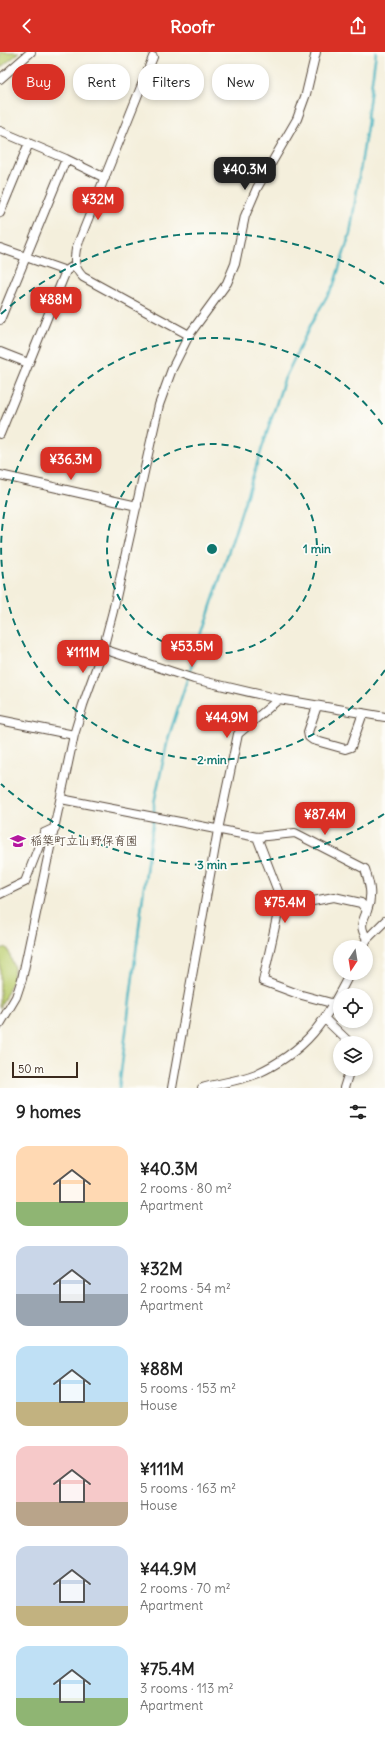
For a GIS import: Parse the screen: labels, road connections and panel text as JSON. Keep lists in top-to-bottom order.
{
  "places": {
    "school or university": ["稲築町立山野保育園"]
  },
  "scale_bar": "50 m",
  "north": "bottom",
  "page": {
    "header": "Roofr",
    "chip": [
      "Buy",
      "Rent",
      "Filters",
      "New"
    ],
    "price": [
      "¥40.3M",
      "¥32M",
      "¥88M",
      "¥36.3M",
      "¥53.5M",
      "¥111M",
      "¥44.9M",
      "¥87.4M",
      "¥75.4M"
    ],
    "scale": "50 m",
    "heading": "9 homes",
    "list": [
      {
        "name": "¥40.3M",
        "note": "2 rooms · 80 m² · Apartment"
      },
      {
        "name": "¥32M",
        "note": "2 rooms · 54 m² · Apartment"
      },
      {
        "name": "¥88M",
        "note": "5 rooms · 153 m² · House"
      },
      {
        "name": "¥111M",
        "note": "5 rooms · 163 m² · House"
      },
      {
        "name": "¥44.9M",
        "note": "2 rooms · 70 m² · Apartment"
      },
      {
        "name": "¥75.4M",
        "note": "3 rooms · 113 m² · Apartment"
      }
    ]
  },
  "rings": ["1 min", "2 min", "3 min"]
}
